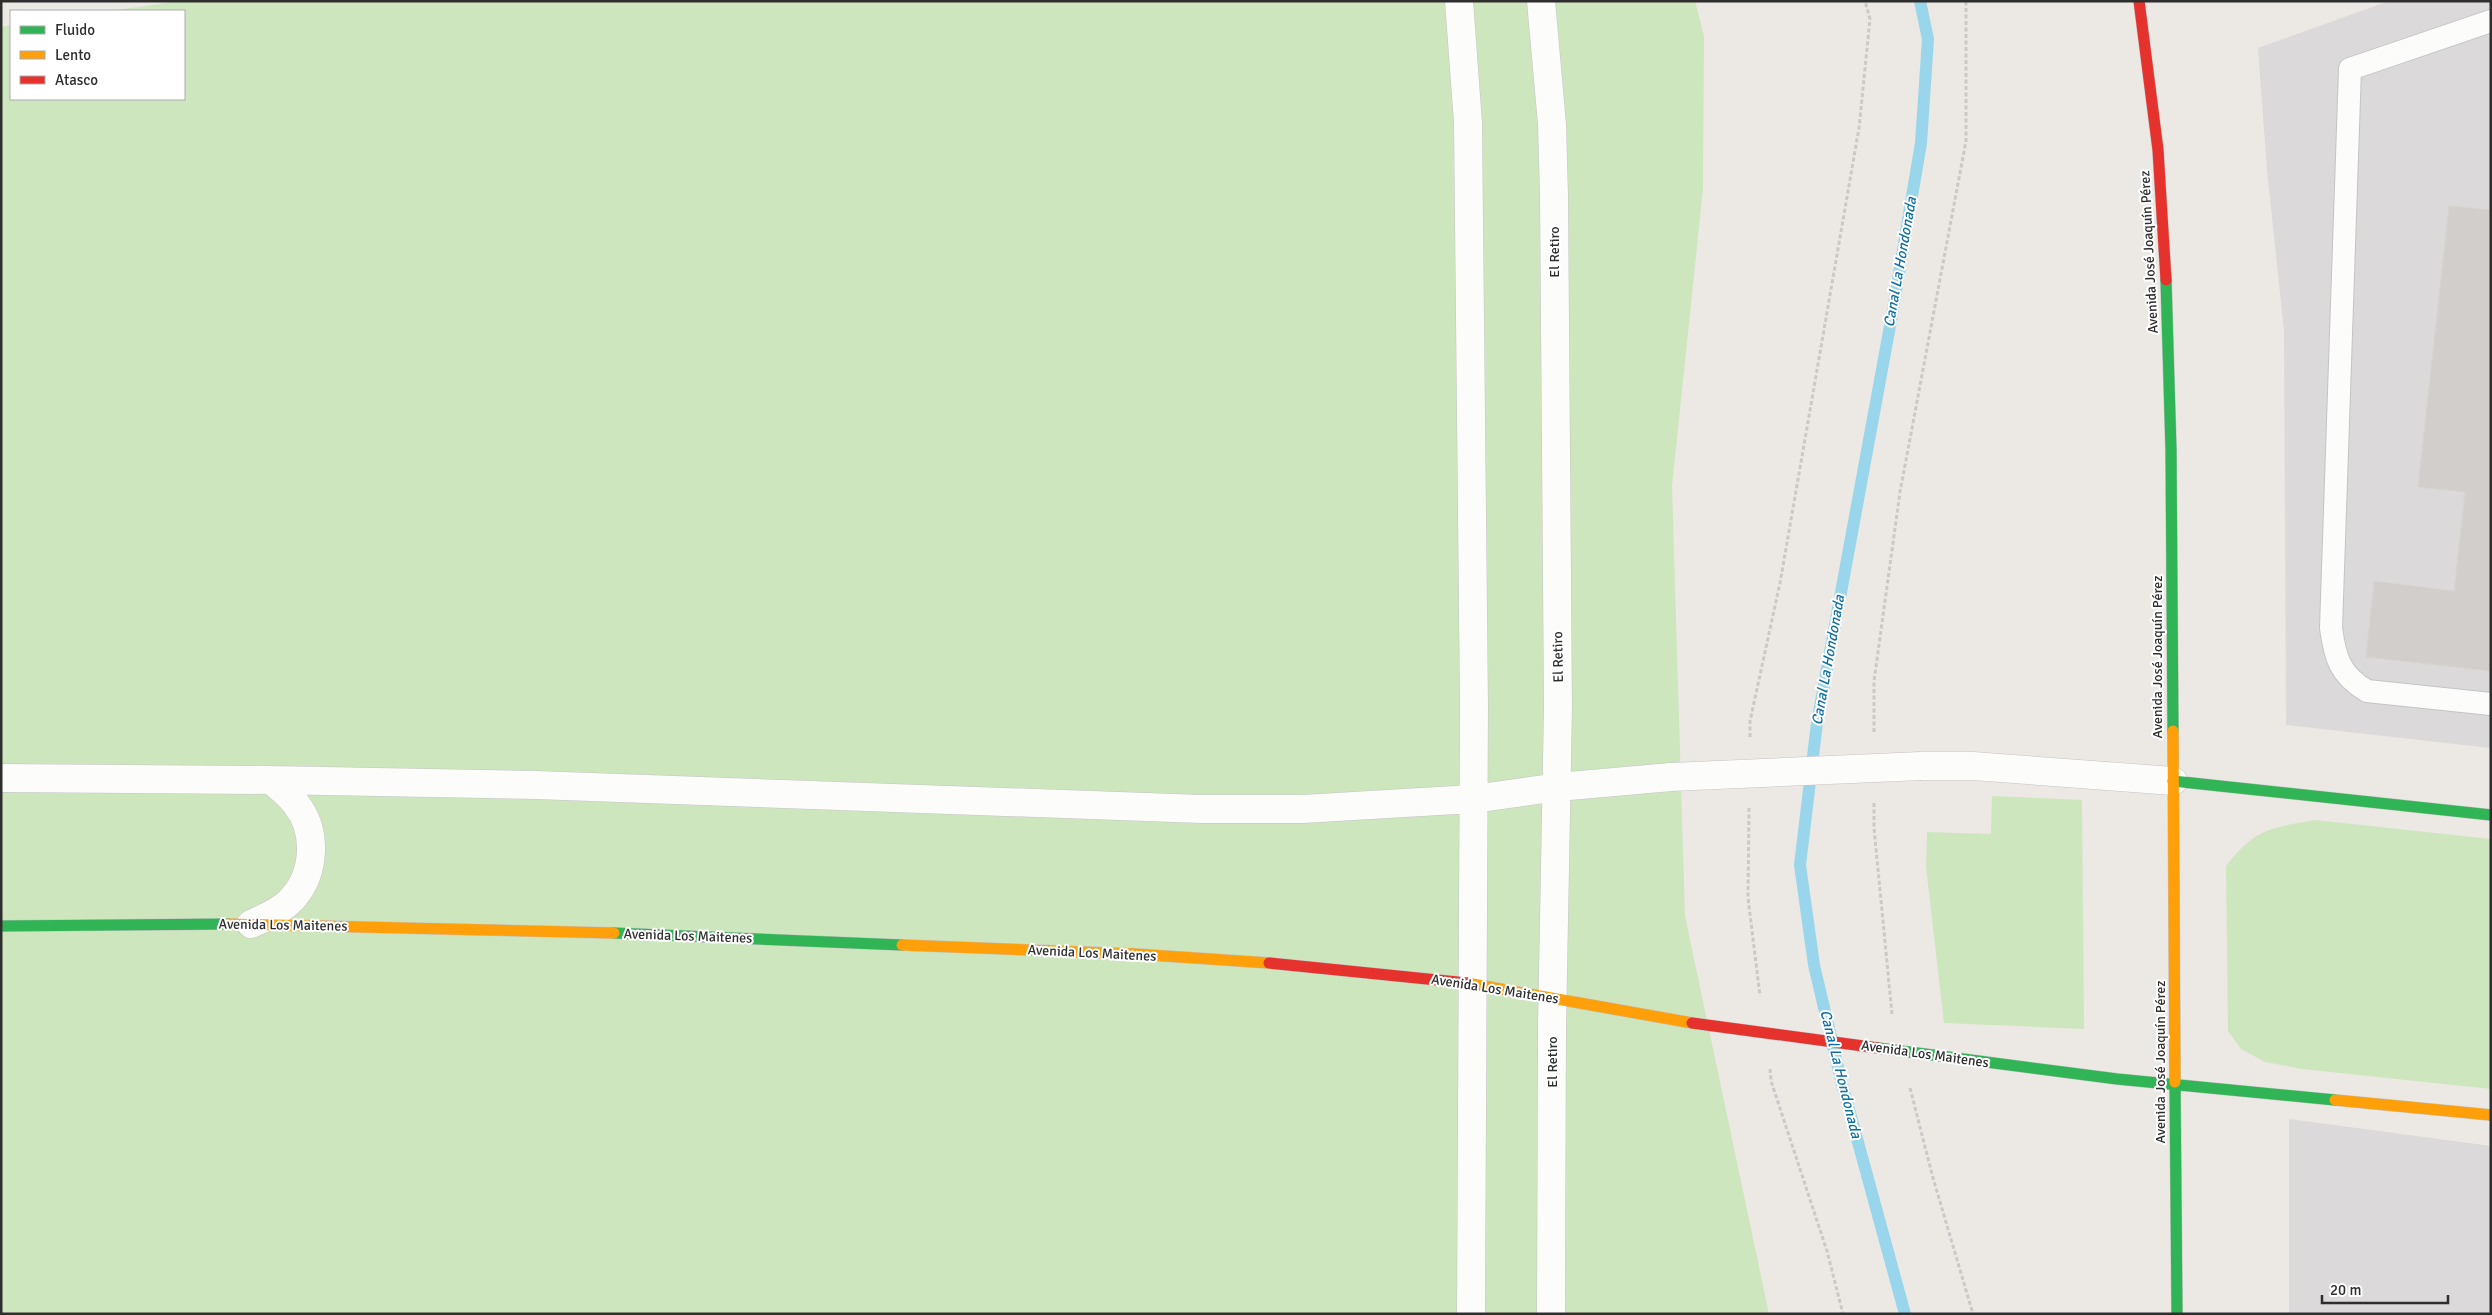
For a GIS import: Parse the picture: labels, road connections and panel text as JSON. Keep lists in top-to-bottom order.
{
  "streets": {
    "street": ["El Retiro", "Avenida José Joaquín Pérez", "Avenida Los Maitenes"]
  },
  "crossings": [
    ["El Retiro", "Avenida Los Maitenes"],
    ["Avenida José Joaquín Pérez", "Avenida Los Maitenes"]
  ],
  "water": ["Canal La Hondonada"],
  "legend": ["Fluido", "Lento", "Atasco"],
  "scale_bar": "20 m"
}
